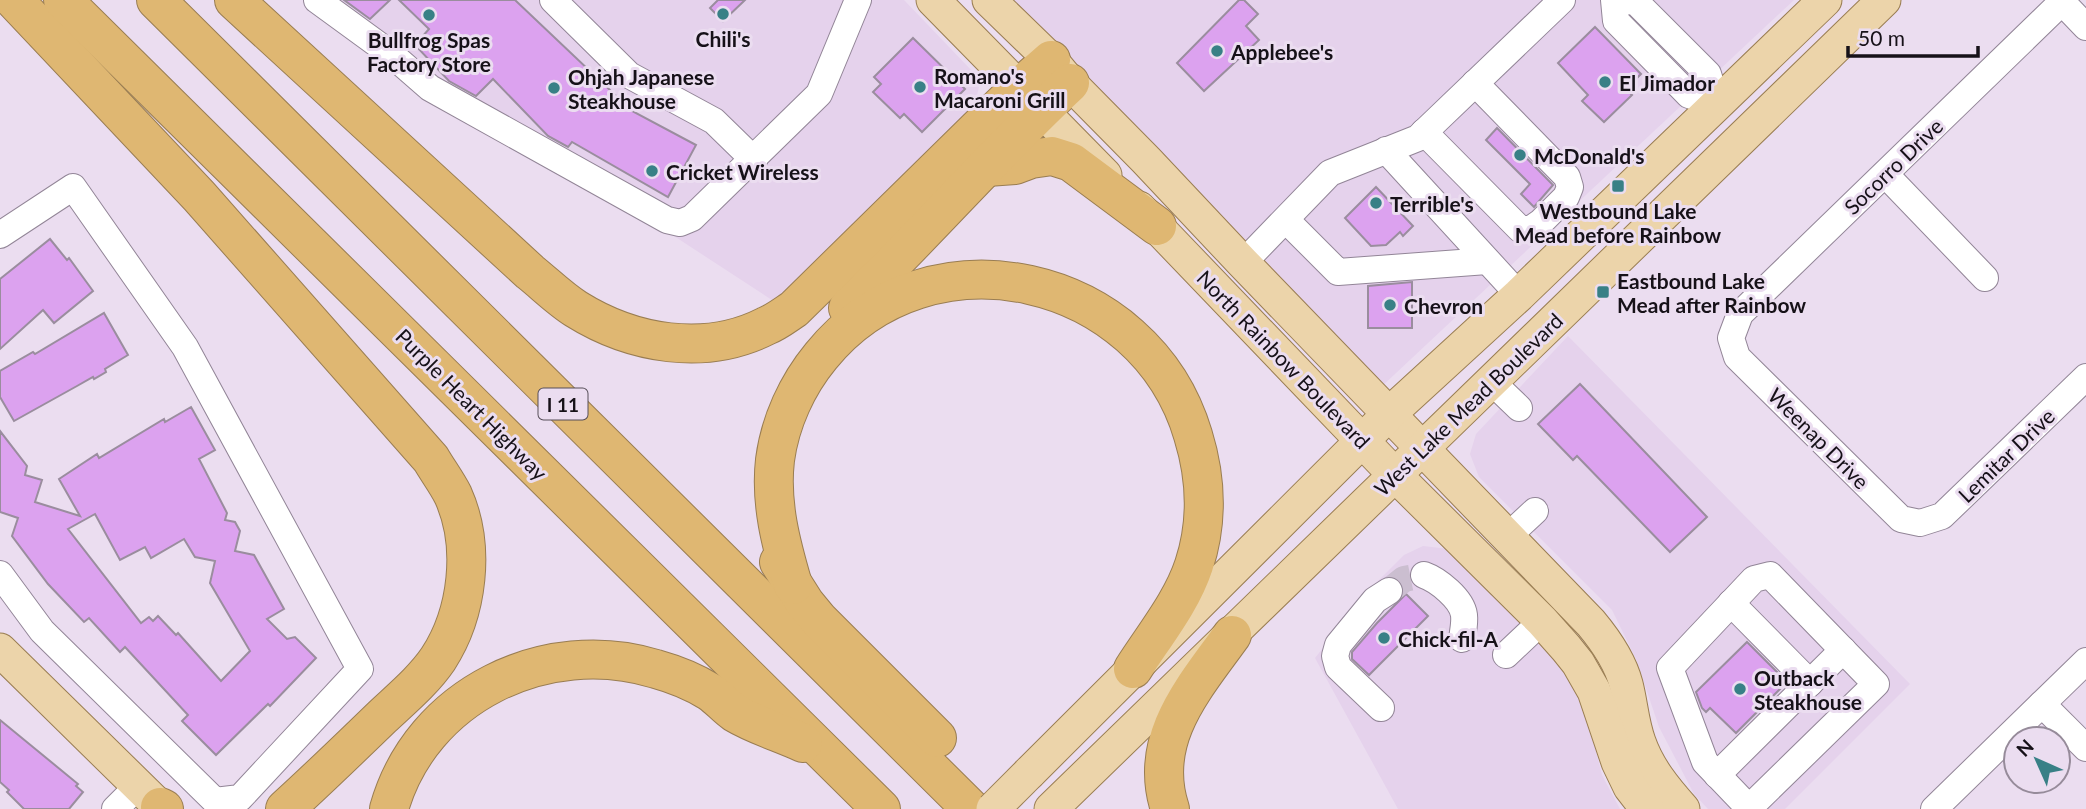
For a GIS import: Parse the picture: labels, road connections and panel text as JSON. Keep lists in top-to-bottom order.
{
  "streets": {
    "highway": ["Purple Heart Highway", "I 11"],
    "main road": ["North Rainbow Boulevard", "West Lake Mead Boulevard"],
    "street": ["Socorro Drive", "Weenap Drive", "Lemitar Drive"]
  },
  "crossings": [
    ["Socorro Drive", "Weenap Drive"],
    ["North Rainbow Boulevard", "West Lake Mead Boulevard"],
    ["Weenap Drive", "Lemitar Drive"]
  ],
  "places": {
    "other": [
      "Chili's",
      "Bullfrog Spas Factory Store",
      "Applebee's",
      "El Jimador",
      "Romano's Macaroni Grill",
      "Ohjah Japanese Steakhouse",
      "McDonald's",
      "Cricket Wireless",
      "Terrible's",
      "Chevron",
      "Chick-fil-A",
      "Outback Steakhouse"
    ],
    "transit": ["Westbound Lake Mead before Rainbow", "Eastbound Lake Mead after Rainbow"]
  },
  "scale_bar": "50 m",
  "north": "top left"
}
